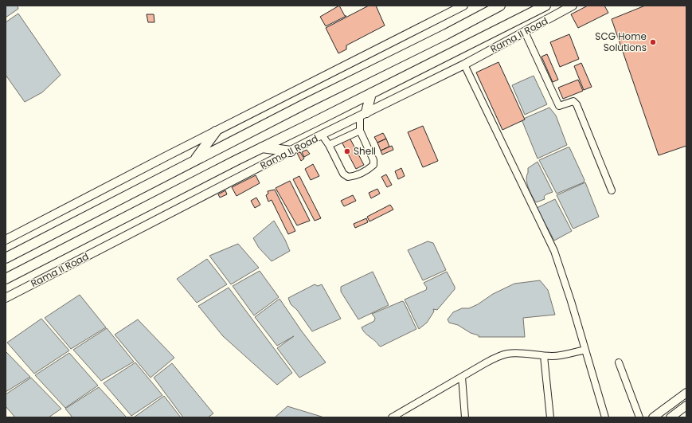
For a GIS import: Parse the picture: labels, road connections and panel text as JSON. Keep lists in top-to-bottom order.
{
  "streets": {
    "highway": ["Rama II Road"]
  },
  "places": ["SCG Home Solutions", "Shell"]
}
